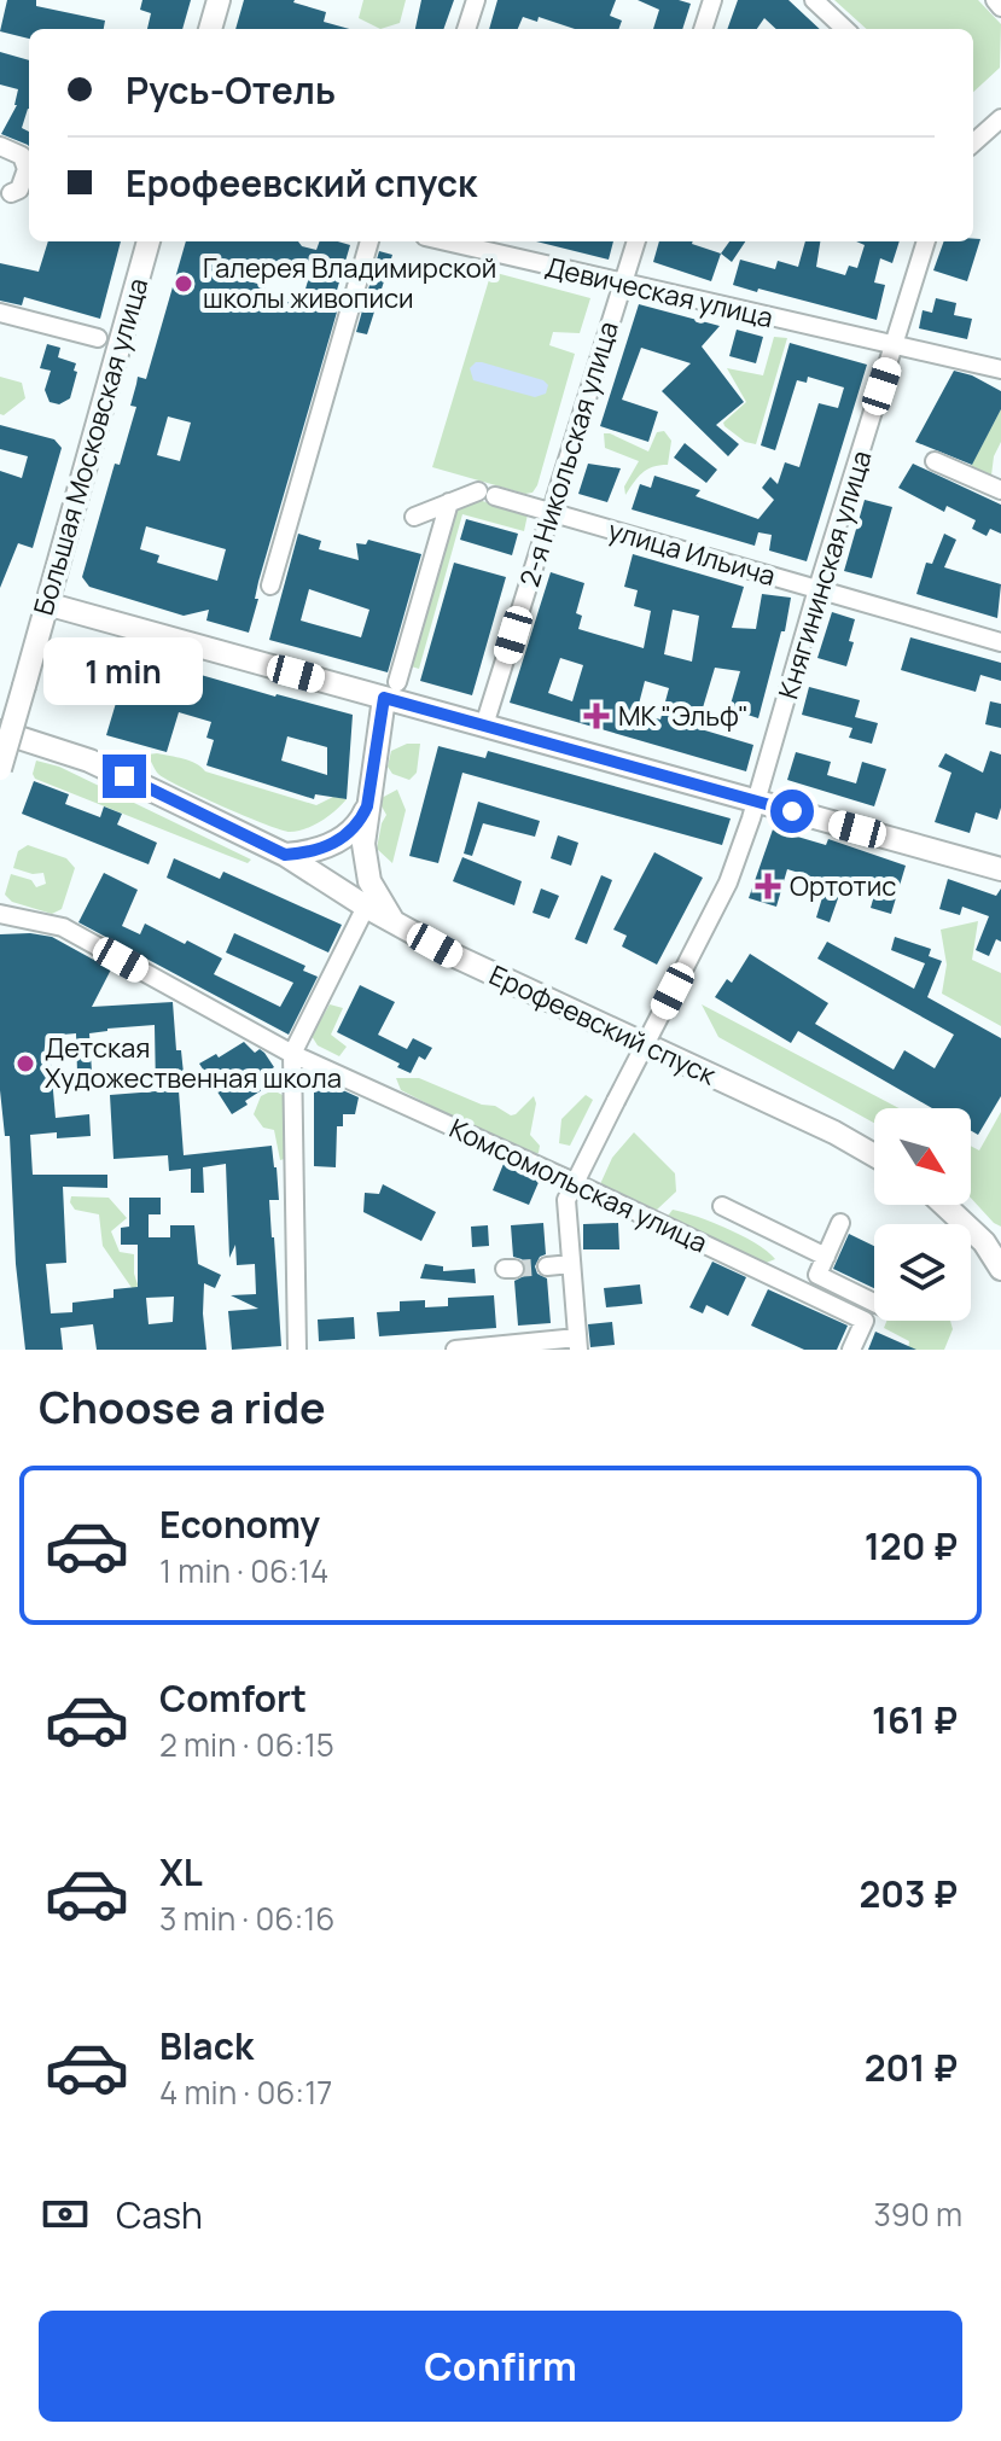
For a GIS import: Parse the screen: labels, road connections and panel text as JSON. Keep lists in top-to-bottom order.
{
  "streets": {
    "main road": ["Большая Московская улица", "Ерофеевский спуск"],
    "street": [
      "Девическая улица",
      "2-я Никольская улица",
      "улица Ильича",
      "Княгининская улица",
      "Комсомольская улица"
    ]
  },
  "crossings": [
    ["Девическая улица", "2-я Никольская улица"],
    ["Девическая улица", "Княгининская улица"],
    ["2-я Никольская улица", "улица Ильича"],
    ["улица Ильича", "Княгининская улица"],
    ["Княгининская улица", "Комсомольская улица"]
  ],
  "places": {
    "other": ["Галерея Владимирской школы живописи", "Детская Художественная школа"],
    "health": ["МК \"Эльф\"", "Ортотис"]
  },
  "north": "bottom right",
  "page": {
    "banner": ["Русь-Отель", "Ерофеевский спуск"],
    "bubble": "1 min",
    "heading": "Choose a ride",
    "list": [
      {
        "name": "Economy",
        "note": "1 min · 06:14",
        "value": "120 ₽"
      },
      {
        "name": "Comfort",
        "note": "2 min · 06:15",
        "value": "161 ₽"
      },
      {
        "name": "XL",
        "note": "3 min · 06:16",
        "value": "203 ₽"
      },
      {
        "name": "Black",
        "note": "4 min · 06:17",
        "value": "201 ₽"
      }
    ],
    "pay": ["Cash", "390 m"],
    "buttons": "Confirm"
  }
}
